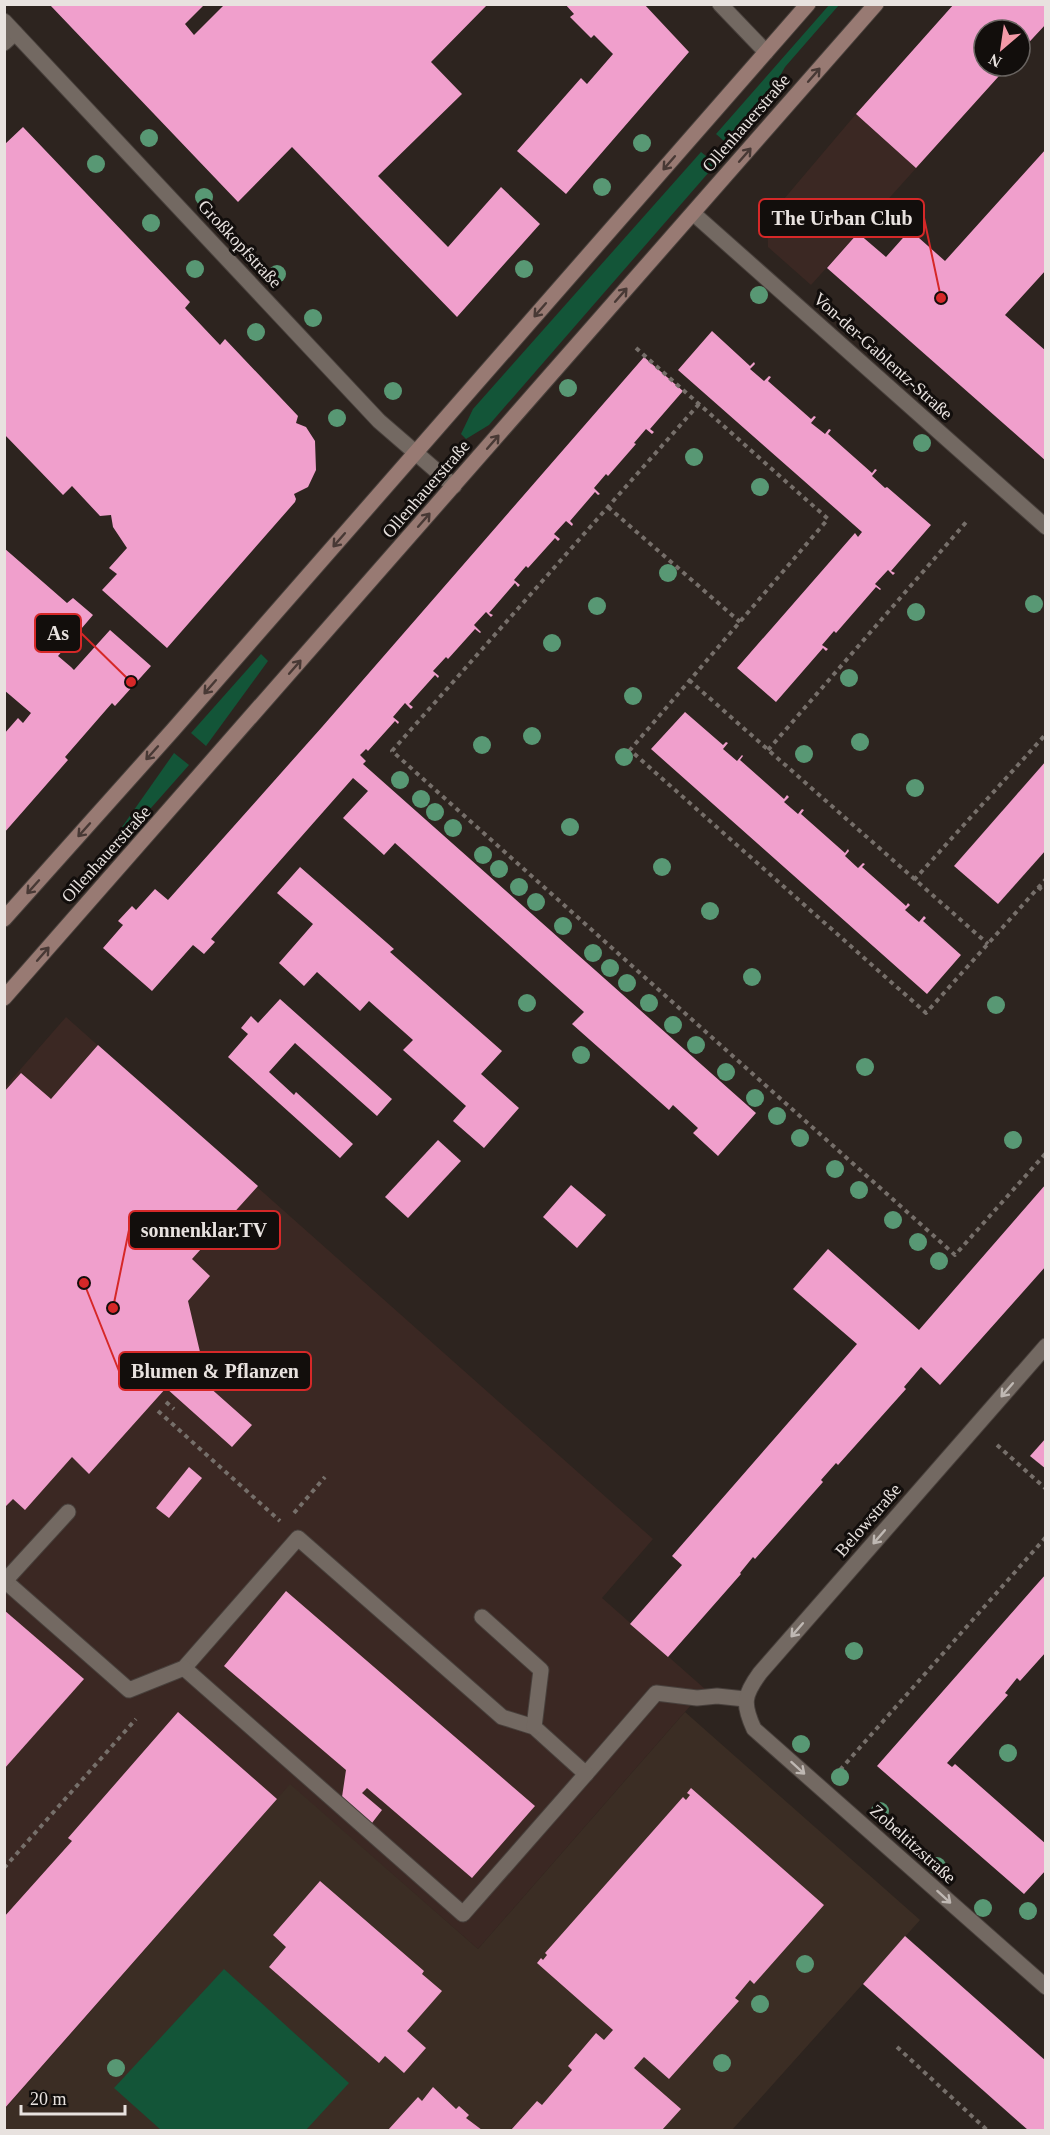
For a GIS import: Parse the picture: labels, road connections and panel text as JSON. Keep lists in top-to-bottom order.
{
  "streets": {
    "main road": ["Ollenhauerstraße"],
    "street": [
      "Großkopfstraße",
      "Von-der-Gablentz-Straße",
      "Belowstraße",
      "Zobeltitzstraße"
    ]
  },
  "crossings": [
    ["Ollenhauerstraße", "Großkopfstraße"],
    ["Ollenhauerstraße", "Von-der-Gablentz-Straße"],
    ["Belowstraße", "Zobeltitzstraße"]
  ],
  "one_way": ["Belowstraße", "Zobeltitzstraße"],
  "places": [
    "The Urban Club",
    "As",
    "Blumen & Pflanzen",
    "sonnenklar.TV"
  ],
  "scale_bar": "20 m",
  "north": "bottom left"
}
